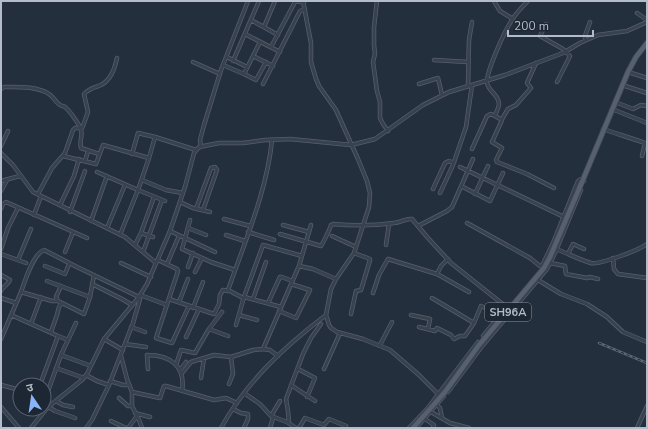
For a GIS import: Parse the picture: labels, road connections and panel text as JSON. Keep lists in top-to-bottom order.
{
  "streets": {
    "main road": ["SH96A"]
  },
  "scale_bar": "200 m",
  "north": "top"
}
